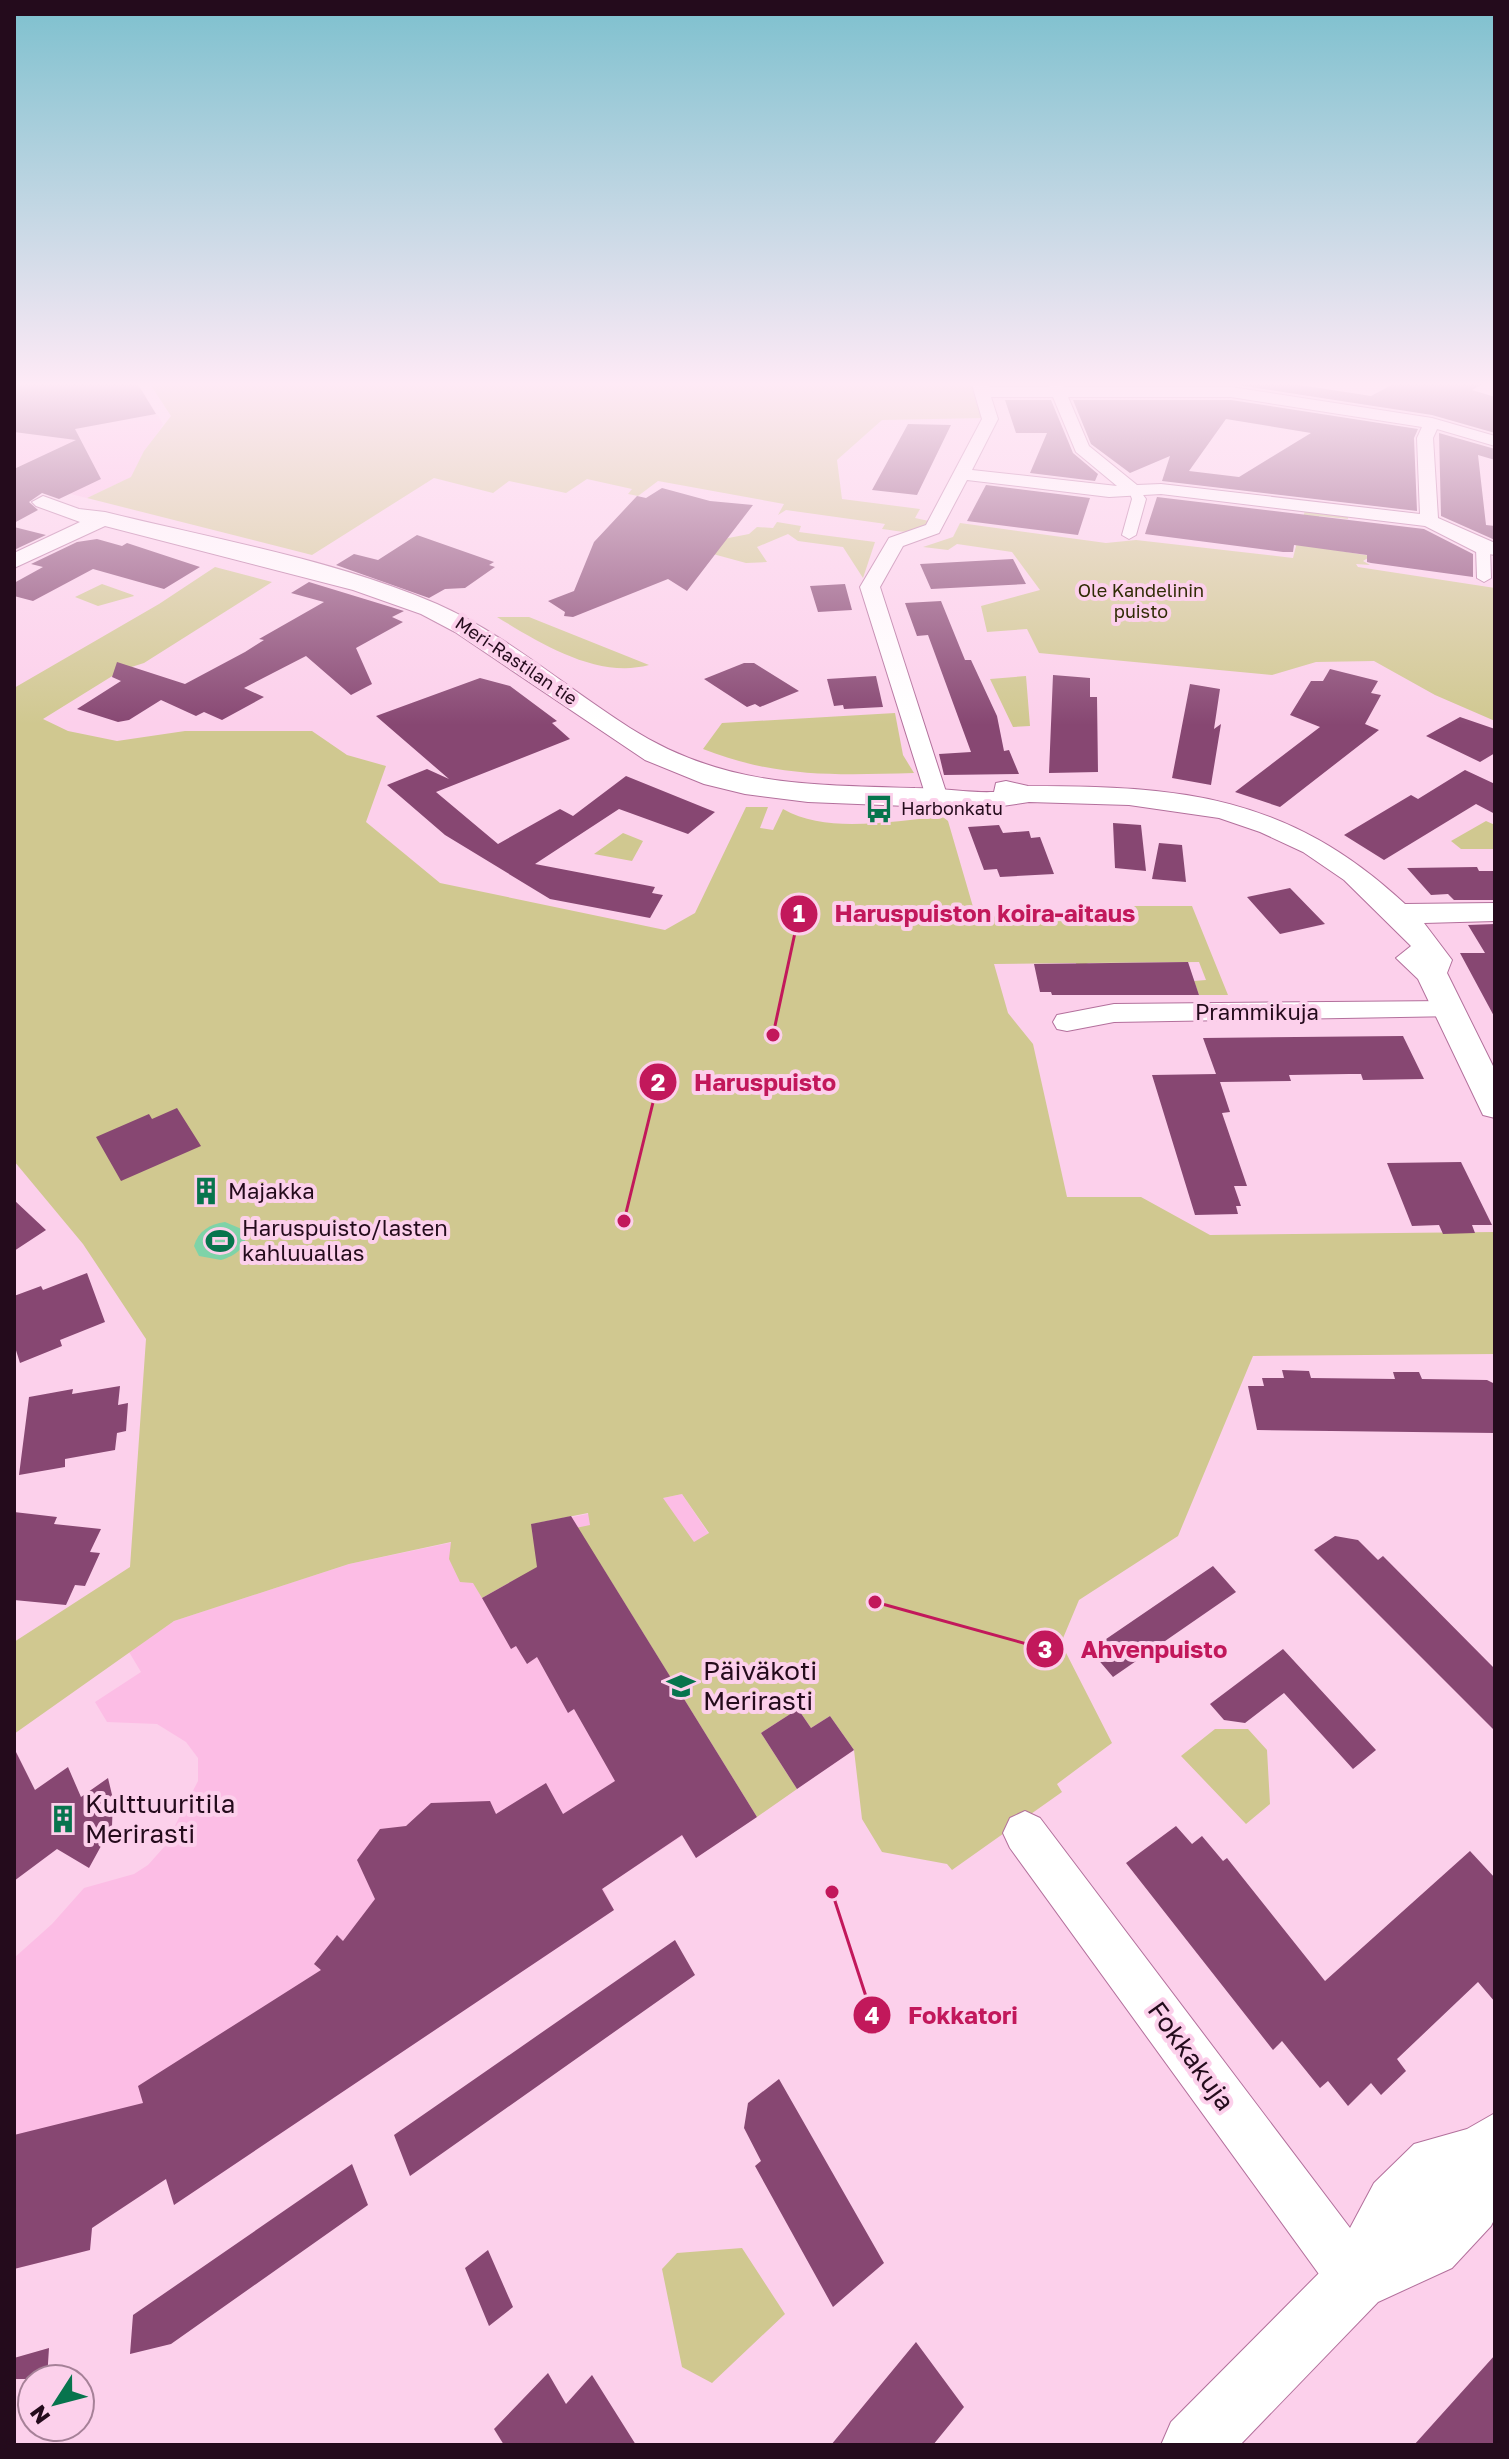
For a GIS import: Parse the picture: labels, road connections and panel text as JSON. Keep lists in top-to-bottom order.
{
  "streets": {
    "street": ["Meri-Rastilan tie", "Prammikuja", "Fokkakuja"]
  },
  "crossings": [
    ["Meri-Rastilan tie", "Prammikuja"]
  ],
  "parks": ["Ole Kandelinin puisto"],
  "places": {
    "bus stop": ["Harbonkatu"],
    "other": [
      "Haruspuiston koira-aitaus",
      "Haruspuisto",
      "Ahvenpuisto",
      "Fokkatori"
    ],
    "building": ["Majakka", "Kulttuuritila Merirasti"],
    "sports": ["Haruspuisto/lasten kahluuallas"],
    "school or university": ["Päiväkoti Merirasti"]
  },
  "north": "bottom left"
}
